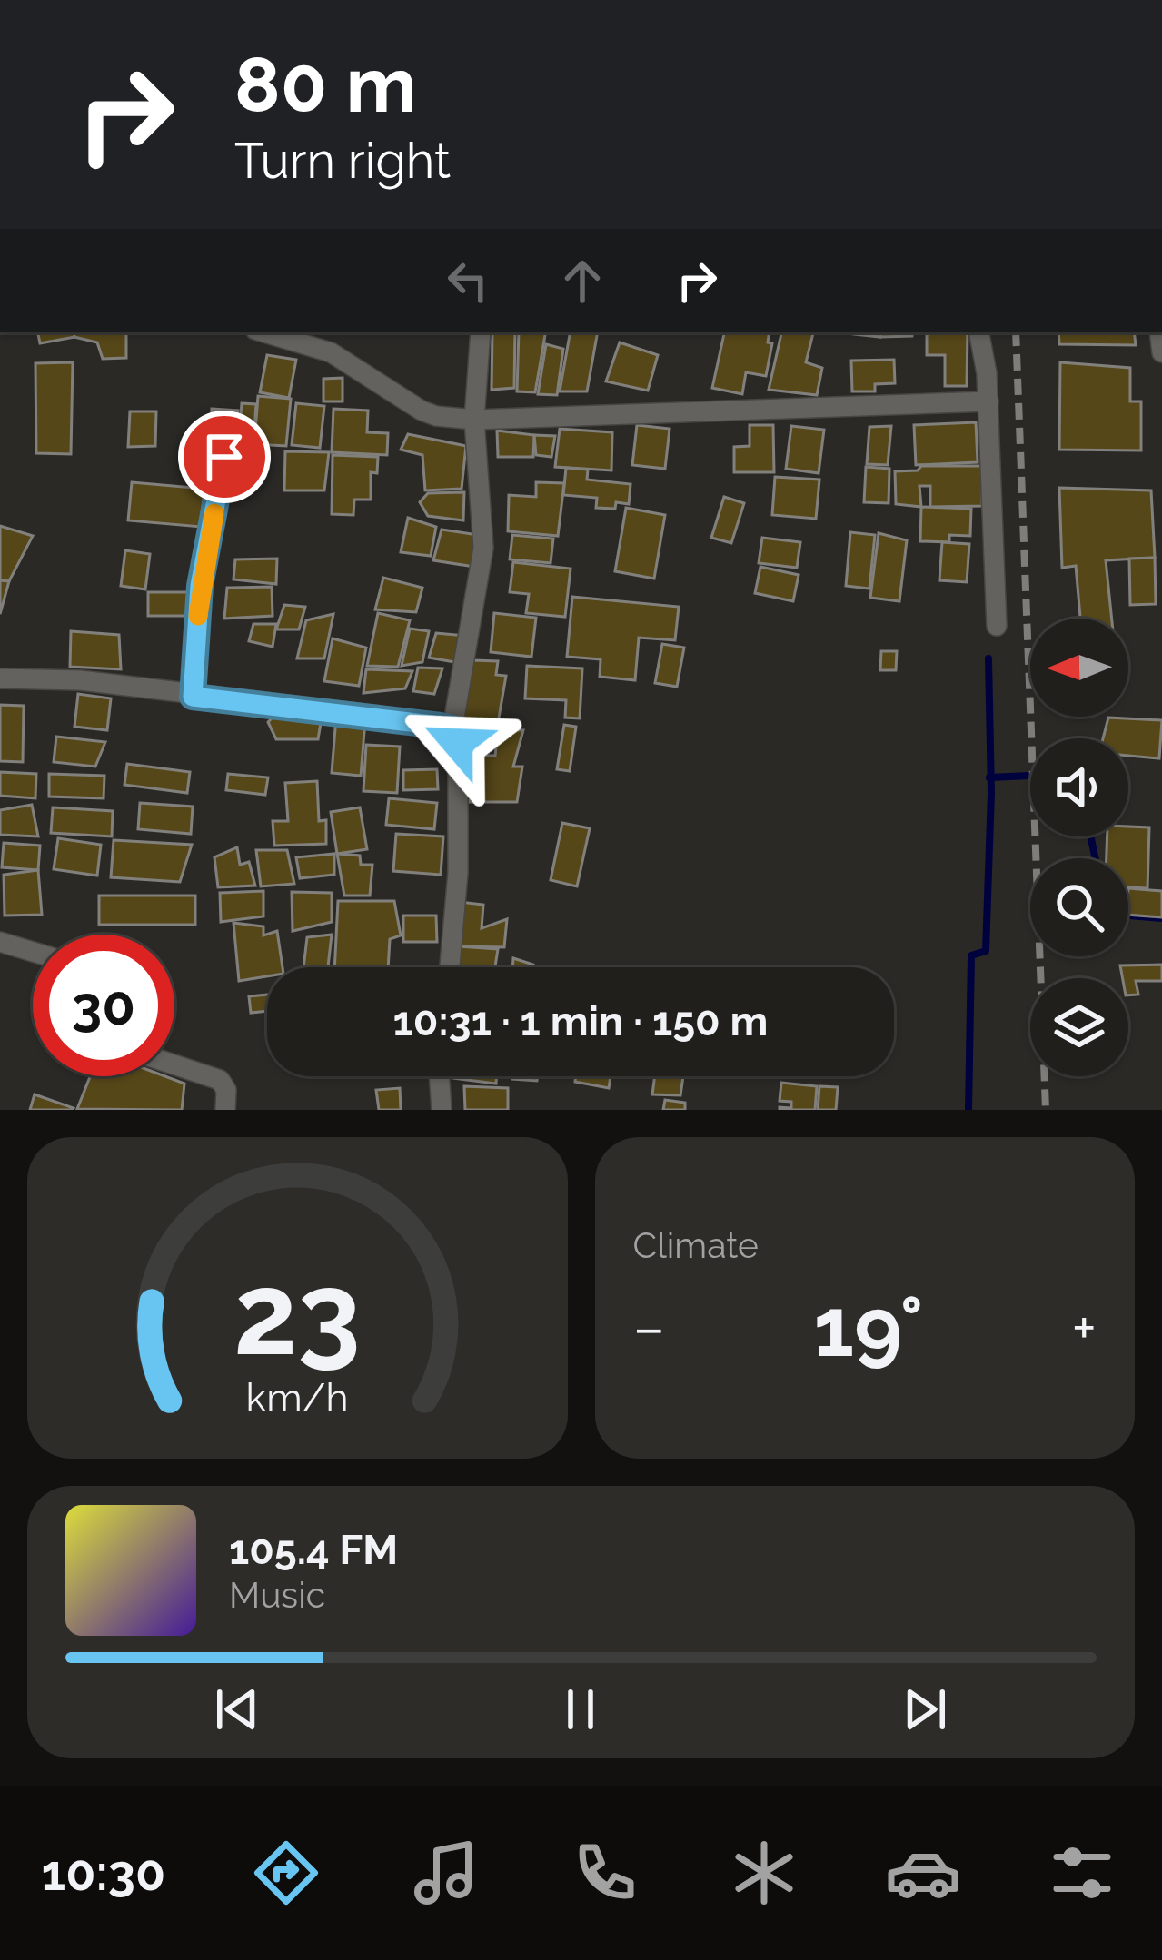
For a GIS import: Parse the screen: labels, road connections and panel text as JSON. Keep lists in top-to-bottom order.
{
  "north": "left",
  "page": {
    "turn": ["80 m", "Turn right"],
    "limit": "30",
    "trip": "10:31 · 1 min · 150 m",
    "tile": "Climate",
    "heat": ["−", "19°", "+"],
    "song": ["105.4 FM", "Music"],
    "tabs": "10:30",
    "gauge": ["23", "km/h"]
  }
}
